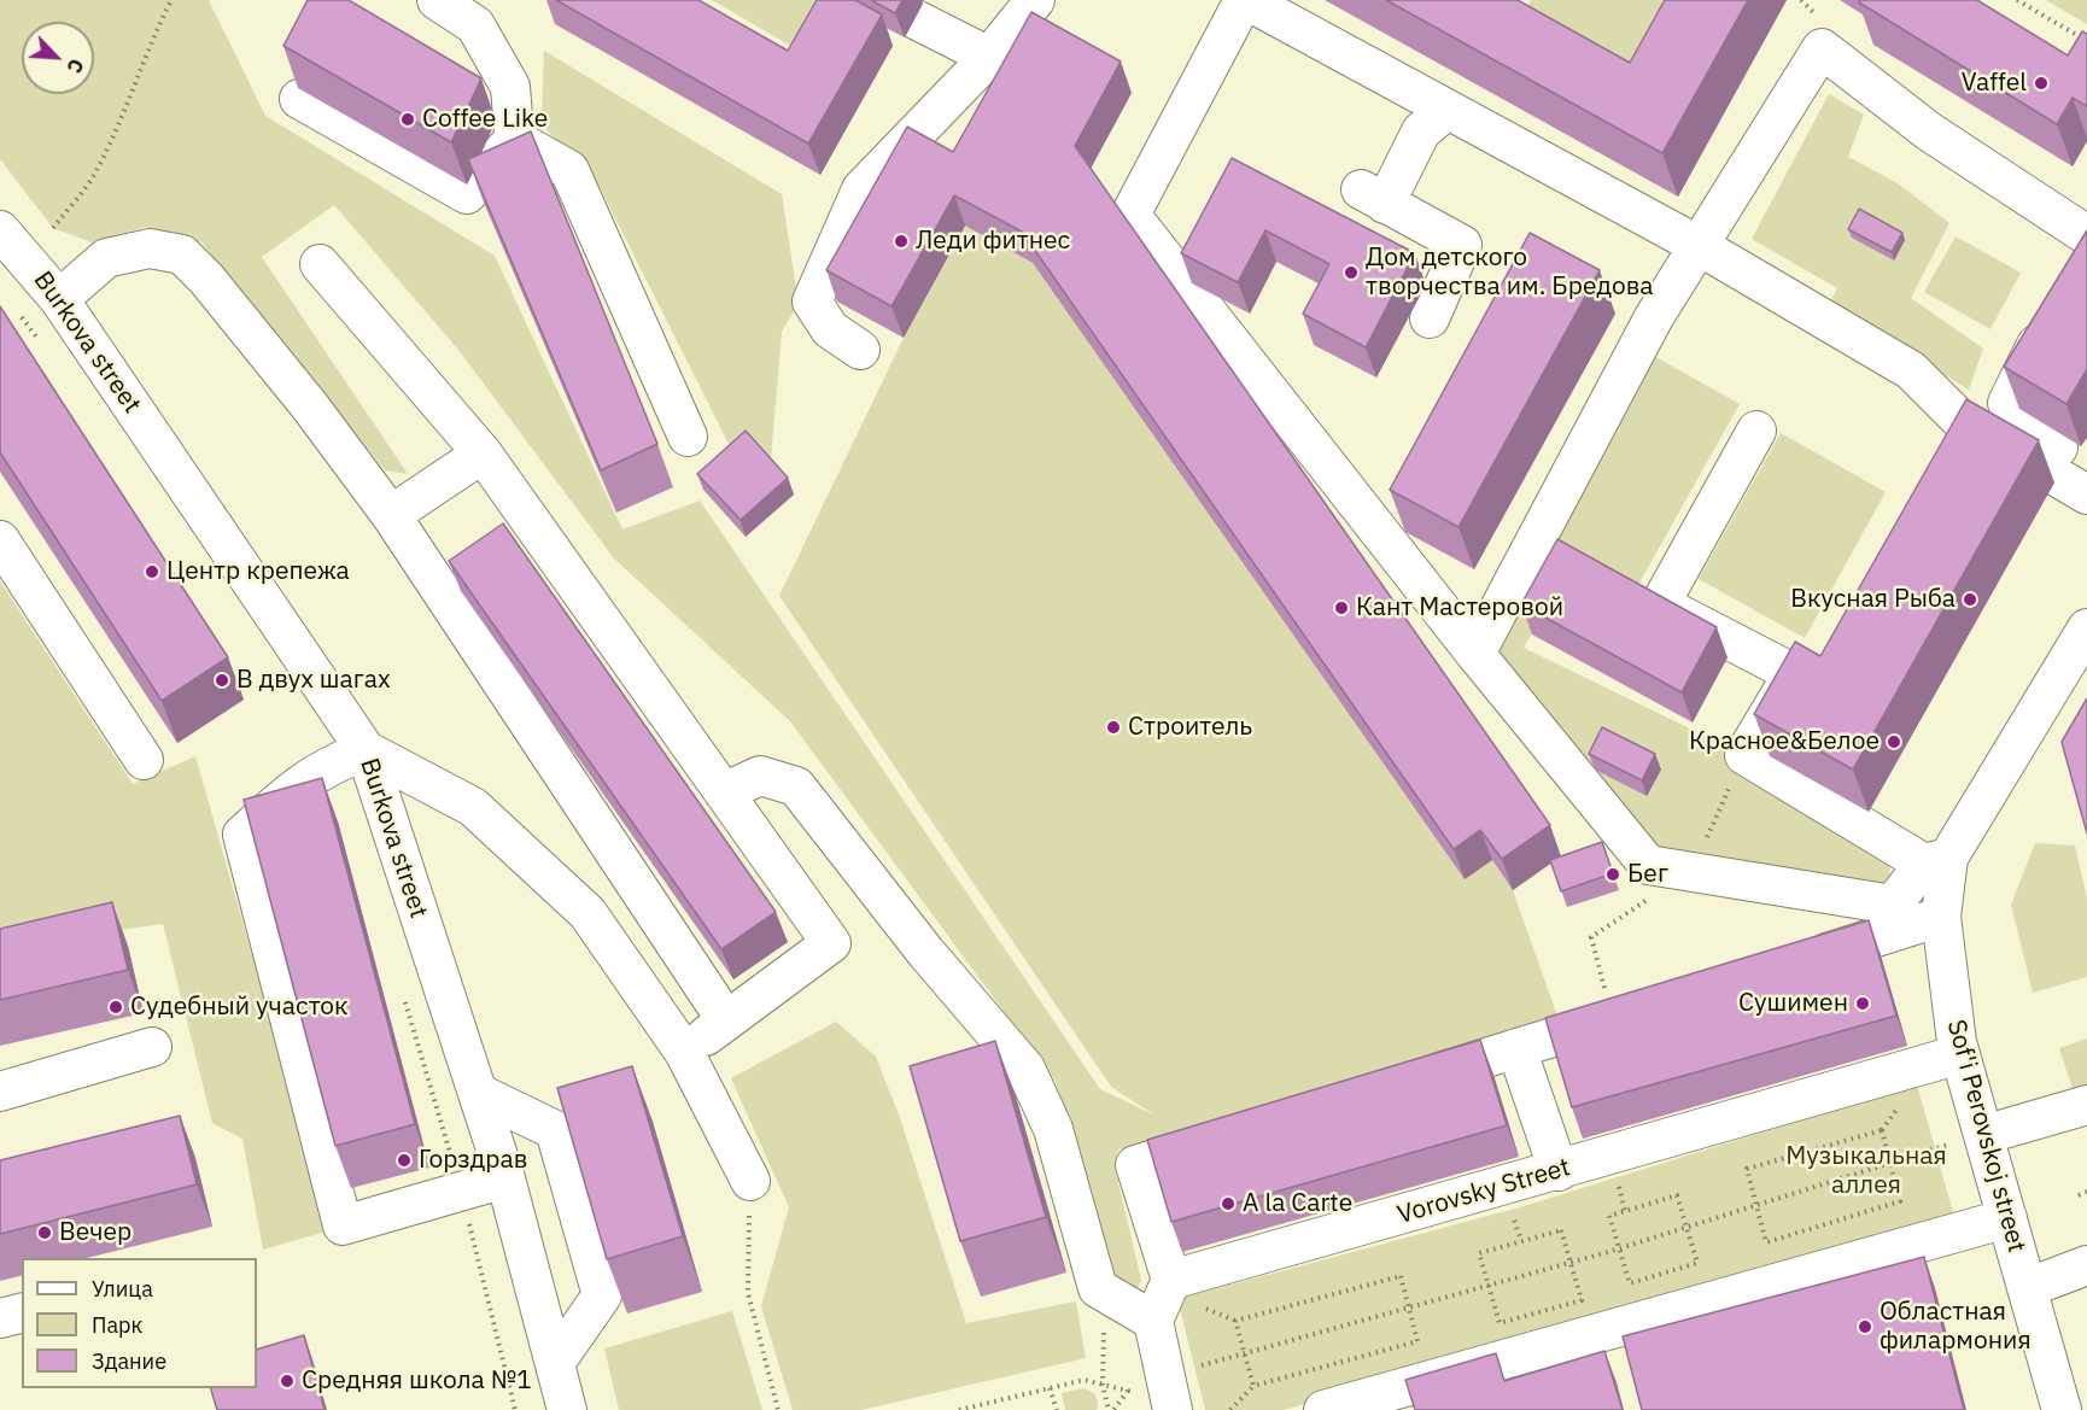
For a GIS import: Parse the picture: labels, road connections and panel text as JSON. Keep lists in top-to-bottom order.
{
  "streets": {
    "street": ["Burkova street", "Sof'i Perovskoj street", "Vorovsky Street"]
  },
  "crossings": [
    ["Sof'i Perovskoj street", "Vorovsky Street"]
  ],
  "parks": ["Музыкальная аллея"],
  "places": [
    "Vaffel",
    "Coffee Like",
    "Леди фитнес",
    "Дом детского творчества им. Бредова",
    "Центр крепежа",
    "Вкусная Рыба",
    "Кант Мастеровой",
    "В двух шагах",
    "Строитель",
    "Красное&Белое",
    "Бег",
    "Сушимен",
    "Судебный участок",
    "Горздрав",
    "A la Carte",
    "Вечер",
    "Областная филармония",
    "Средняя школа №1"
  ],
  "legend": ["Улица", "Парк", "Здание"],
  "north": "bottom right"
}
